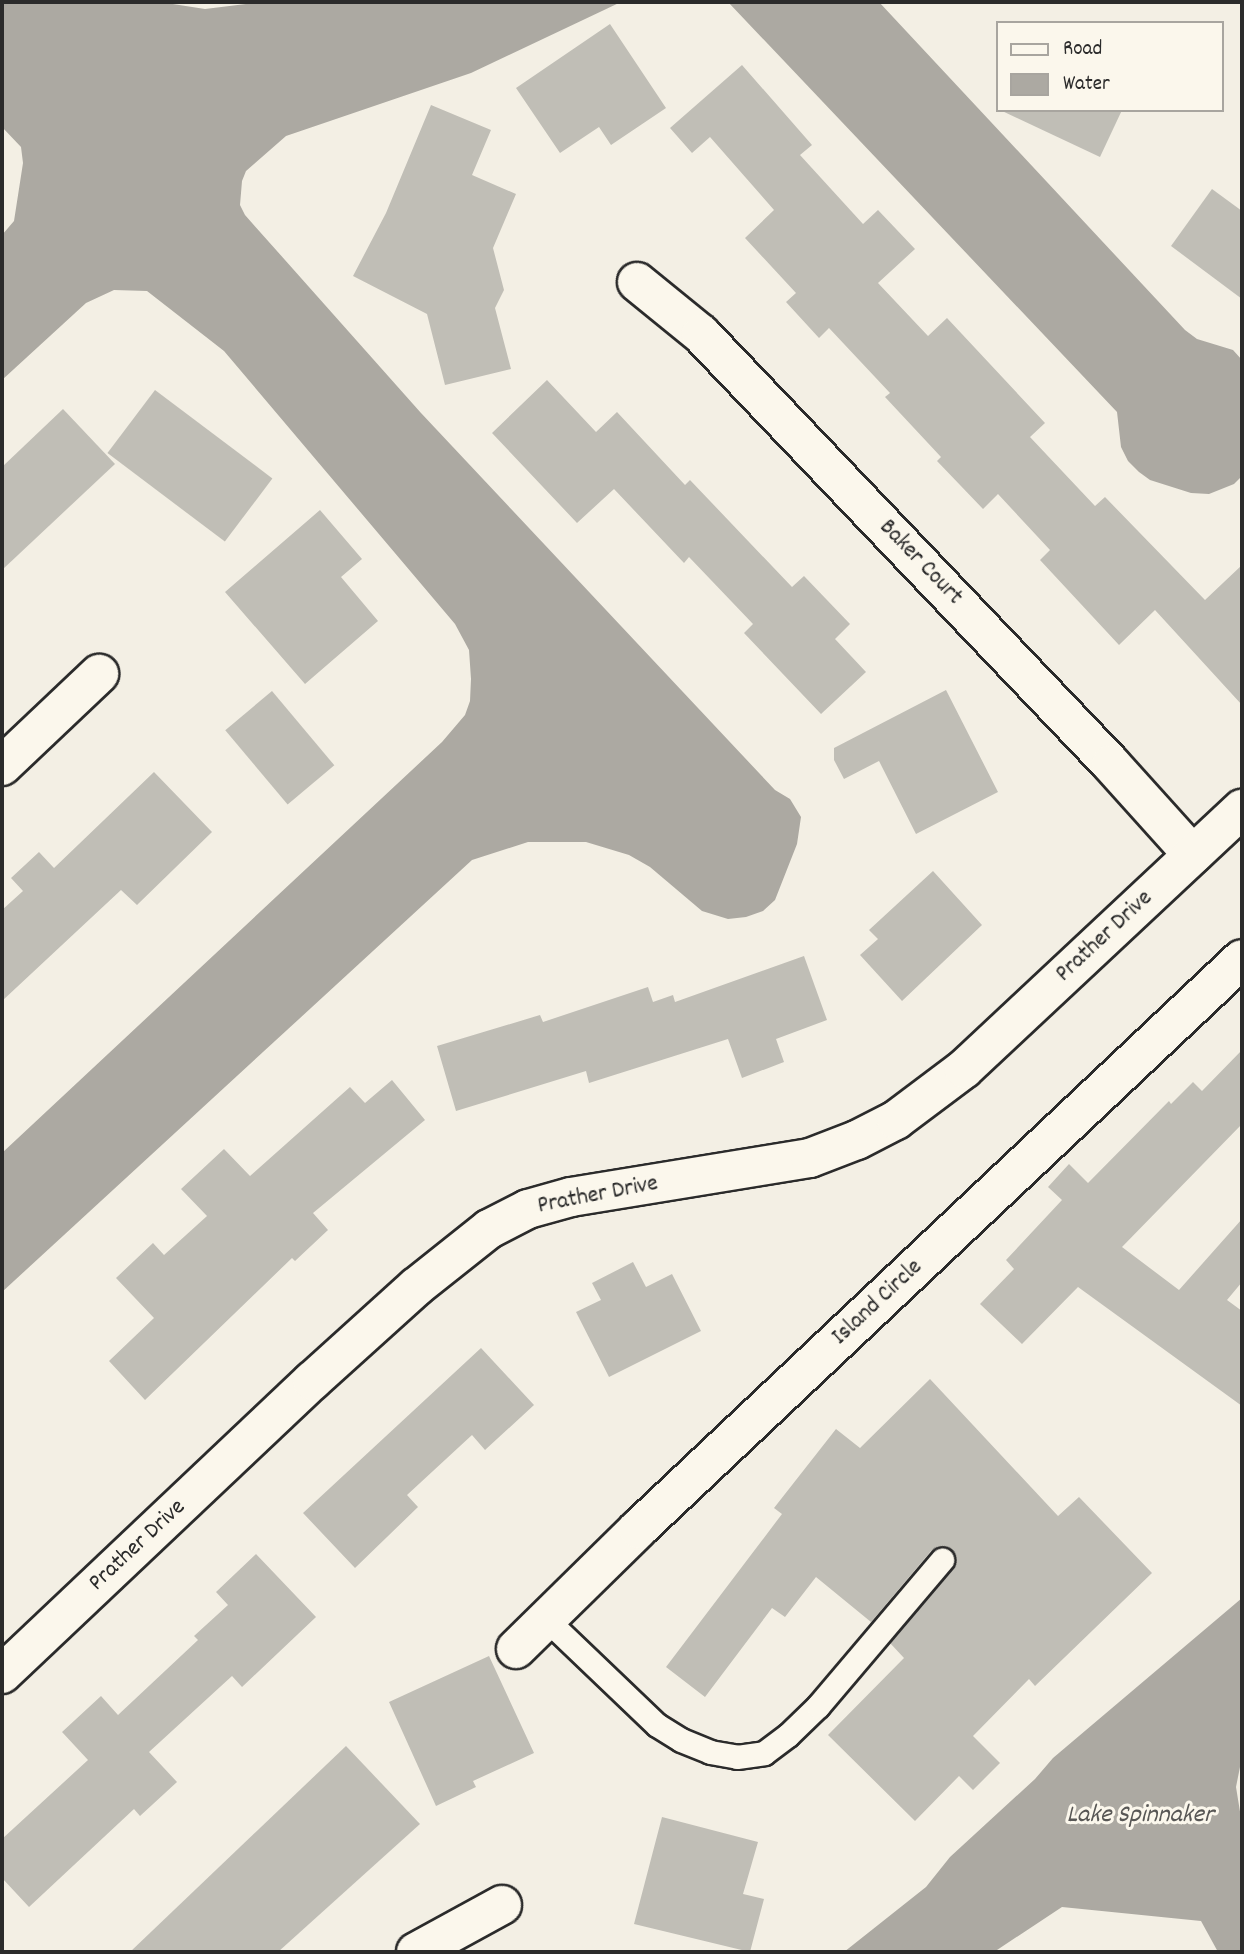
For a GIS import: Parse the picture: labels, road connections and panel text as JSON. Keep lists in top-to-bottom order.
{
  "streets": {
    "street": ["Baker Court", "Prather Drive", "Island Circle"]
  },
  "crossings": [
    ["Baker Court", "Prather Drive"]
  ],
  "water": ["Lake Spinnaker"],
  "legend": ["Road", "Water"]
}
